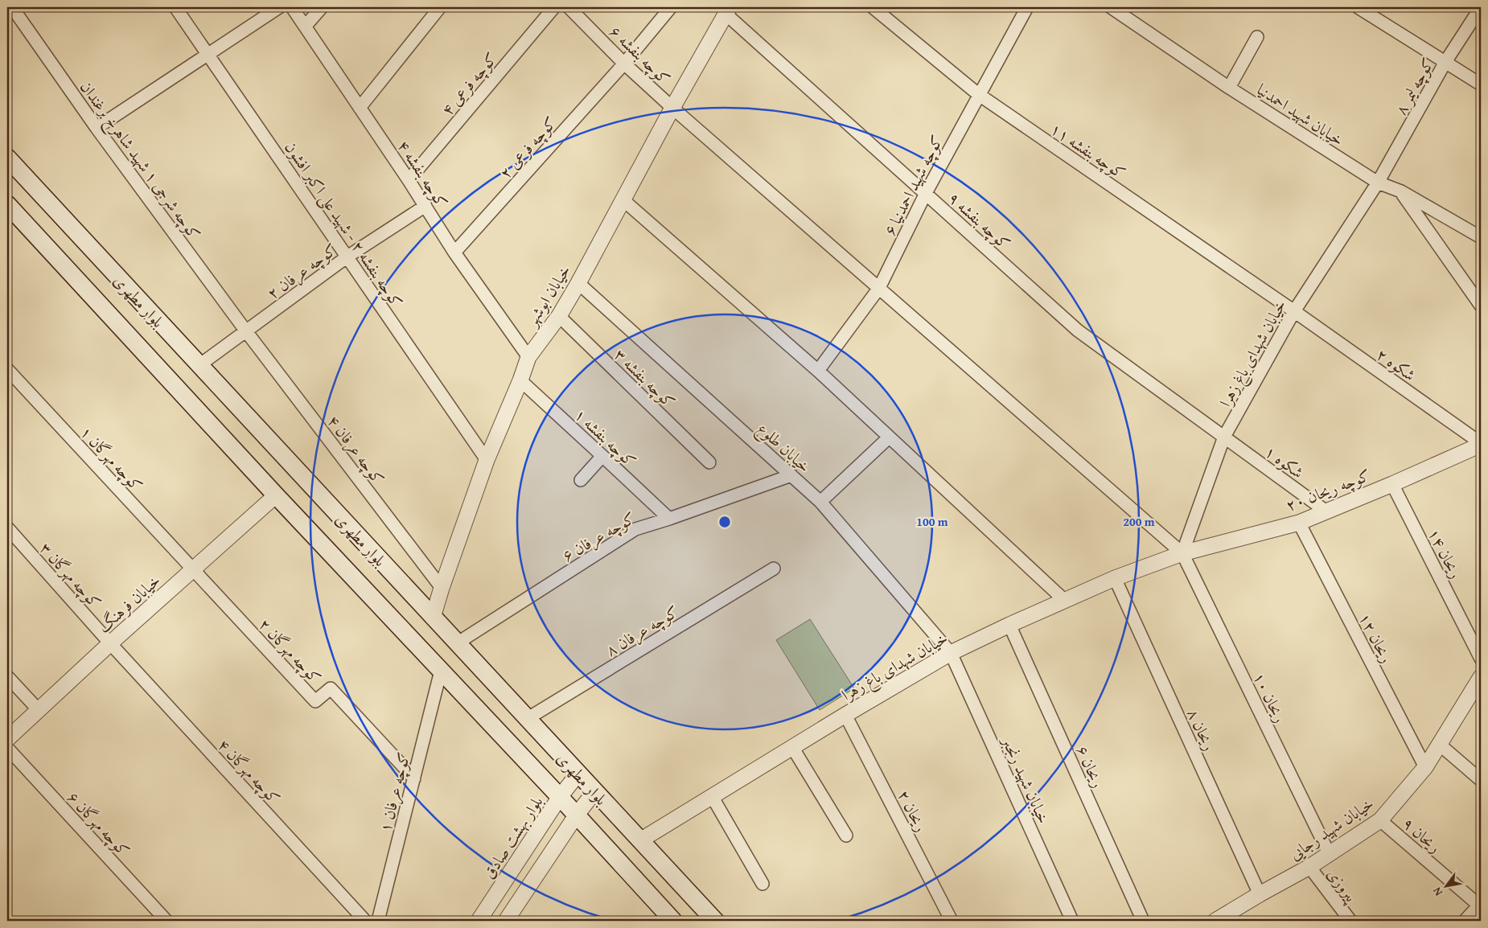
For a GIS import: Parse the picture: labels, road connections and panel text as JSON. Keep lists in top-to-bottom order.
{
  "streets": {
    "main road": ["بلوار مطهری"],
    "street": [
      "کوچه بنفشه ۶",
      "کوچه فرعی ۴",
      "کوچه لیمر ۸",
      "خیابان شهید احمدنیا",
      "کوچه فرعی ۲",
      "کوچه بنفشه ۱۱",
      "کوچه شرجی ۱ شهید شاهرخ برغندان",
      "کوچه بنفشه ۴",
      "کوچه شهید احمدنیا ۶",
      "کوچه بنفشه ۹",
      "کوچه بنفشه ۲ - شهید علی اکبر افشون",
      "کوچه عرفان ۲",
      "خیابان ابوشهر",
      "خیابان شهدای باغ زهرا",
      "شکوه ۲",
      "کوچه بنفشه ۳",
      "کوچه بنفشه ۱",
      "خیابان طلوع",
      "کوچه عرفان ۴",
      "کوچه مهرگان ۱",
      "شکوه ۱",
      "کوچه ریحان ۲۰",
      "کوچه عرفان ۶",
      "ریحان ۱۴",
      "کوچه مهرگان ۳",
      "خیابان فرهنگ",
      "کوچه عرفان ۸",
      "ریحان ۱۲",
      "کوچه مهرگان ۲",
      "خیابان شهدای باغ‌ زهرا",
      "ریحان ۱۰",
      "ریحان ۸",
      "ریحان ۶",
      "کوچه مهرگان ۴",
      "خیابان شهید رنجبر",
      "کوچه عرفان ۱",
      "ریحان ۲",
      "کوچه مهرگان ۶",
      "خیابان شهید رجایی",
      "ریحان ۹",
      "بلوار بهشت صادق",
      "پیروزی"
    ]
  },
  "crossings": [
    ["کوچه بنفشه ۶", "کوچه فرعی ۲"],
    ["کوچه بنفشه ۶", "کوچه شهید احمدنیا ۶"],
    ["کوچه بنفشه ۶", "خیابان ابوشهر"],
    ["کوچه بنفشه ۶", "خیابان شهدای باغ زهرا"],
    ["کوچه بنفشه ۶", "کوچه ریحان ۲۰"],
    ["کوچه بنفشه ۶", "خیابان شهدای باغ‌ زهرا"],
    ["کوچه بنفشه ۶", "ریحان ۱۰"],
    ["کوچه فرعی ۴", "کوچه بنفشه ۴"],
    ["کوچه لیمر ۸", "خیابان شهید احمدنیا"],
    ["کوچه لیمر ۸", "خیابان شهدای باغ زهرا"],
    ["خیابان شهید احمدنیا", "خیابان شهدای باغ زهرا"],
    ["کوچه فرعی ۲", "کوچه بنفشه ۴"],
    ["کوچه بنفشه ۱۱", "کوچه شهید احمدنیا ۶"],
    ["کوچه بنفشه ۱۱", "خیابان شهدای باغ زهرا"],
    ["کوچه بنفشه ۱۱", "شکوه ۲"],
    ["کوچه شرجی ۱ شهید شاهرخ برغندان", "کوچه عرفان ۲"],
    ["کوچه شرجی ۱ شهید شاهرخ برغندان", "کوچه عرفان ۴"],
    ["کوچه بنفشه ۴", "کوچه عرفان ۲"],
    ["کوچه بنفشه ۴", "خیابان ابوشهر"],
    ["کوچه شهید احمدنیا ۶", "کوچه بنفشه ۹"],
    ["کوچه بنفشه ۹", "خیابان ابوشهر"],
    ["کوچه بنفشه ۹", "خیابان شهدای باغ زهرا"],
    ["کوچه بنفشه ۹", "شکوه ۱"],
    ["کوچه بنفشه ۲ - شهید علی اکبر افشون", "کوچه عرفان ۲"],
    ["کوچه بنفشه ۲ - شهید علی اکبر افشون", "خیابان ابوشهر"],
    ["کوچه عرفان ۲", "بلوار مطهری"],
    ["کوچه عرفان ۲", "کوچه عرفان ۴"],
    ["خیابان ابوشهر", "بلوار مطهری"],
    ["خیابان ابوشهر", "کوچه بنفشه ۳"],
    ["خیابان ابوشهر", "کوچه بنفشه ۱"],
    ["خیابان ابوشهر", "خیابان طلوع"],
    ["خیابان ابوشهر", "کوچه عرفان ۴"],
    ["بلوار مطهری", "کوچه عرفان ۶"],
    ["بلوار مطهری", "خیابان فرهنگ"],
    ["بلوار مطهری", "کوچه عرفان ۸"],
    ["بلوار مطهری", "خیابان شهدای باغ‌ زهرا"],
    ["بلوار مطهری", "کوچه عرفان ۱"],
    ["بلوار مطهری", "بلوار بهشت صادق"],
    ["خیابان شهدای باغ زهرا", "شکوه ۲"],
    ["خیابان شهدای باغ زهرا", "شکوه ۱"],
    ["خیابان شهدای باغ زهرا", "کوچه ریحان ۲۰"],
    ["خیابان شهدای باغ زهرا", "خیابان شهدای باغ‌ زهرا"],
    ["خیابان شهدای باغ زهرا", "ریحان ۱۰"],
    ["شکوه ۲", "کوچه ریحان ۲۰"],
    ["کوچه بنفشه ۱", "کوچه عرفان ۶"],
    ["خیابان طلوع", "کوچه عرفان ۶"],
    ["خیابان طلوع", "خیابان شهدای باغ‌ زهرا"],
    ["خیابان طلوع", "خیابان شهید رنجبر"],
    ["کوچه مهرگان ۱", "خیابان فرهنگ"],
    ["کوچه مهرگان ۱", "کوچه مهرگان ۲"],
    ["شکوه ۱", "کوچه ریحان ۲۰"],
    ["کوچه ریحان ۲۰", "ریحان ۱۴"],
    ["کوچه ریحان ۲۰", "ریحان ۱۲"],
    ["کوچه ریحان ۲۰", "خیابان شهدای باغ‌ زهرا"],
    ["کوچه ریحان ۲۰", "ریحان ۱۰"],
    ["کوچه مهرگان ۳", "خیابان فرهنگ"],
    ["کوچه مهرگان ۳", "کوچه مهرگان ۴"],
    ["خیابان فرهنگ", "کوچه مهرگان ۲"],
    ["خیابان فرهنگ", "کوچه مهرگان ۴"],
    ["ریحان ۱۲", "خیابان شهید رجایی"],
    ["کوچه مهرگان ۲", "کوچه عرفان ۱"],
    ["خیابان شهدای باغ‌ زهرا", "ریحان ۱۰"],
    ["خیابان شهدای باغ‌ زهرا", "ریحان ۸"],
    ["خیابان شهدای باغ‌ زهرا", "ریحان ۶"],
    ["خیابان شهدای باغ‌ زهرا", "خیابان شهید رنجبر"],
    ["خیابان شهدای باغ‌ زهرا", "ریحان ۲"],
    ["ریحان ۱۰", "خیابان شهید رجایی"],
    ["ریحان ۸", "خیابان شهید رجایی"],
    ["خیابان شهید رجایی", "ریحان ۹"],
    ["خیابان شهید رجایی", "پیروزی"]
  ],
  "north": "bottom left",
  "rings": ["100 m", "200 m"]
}
